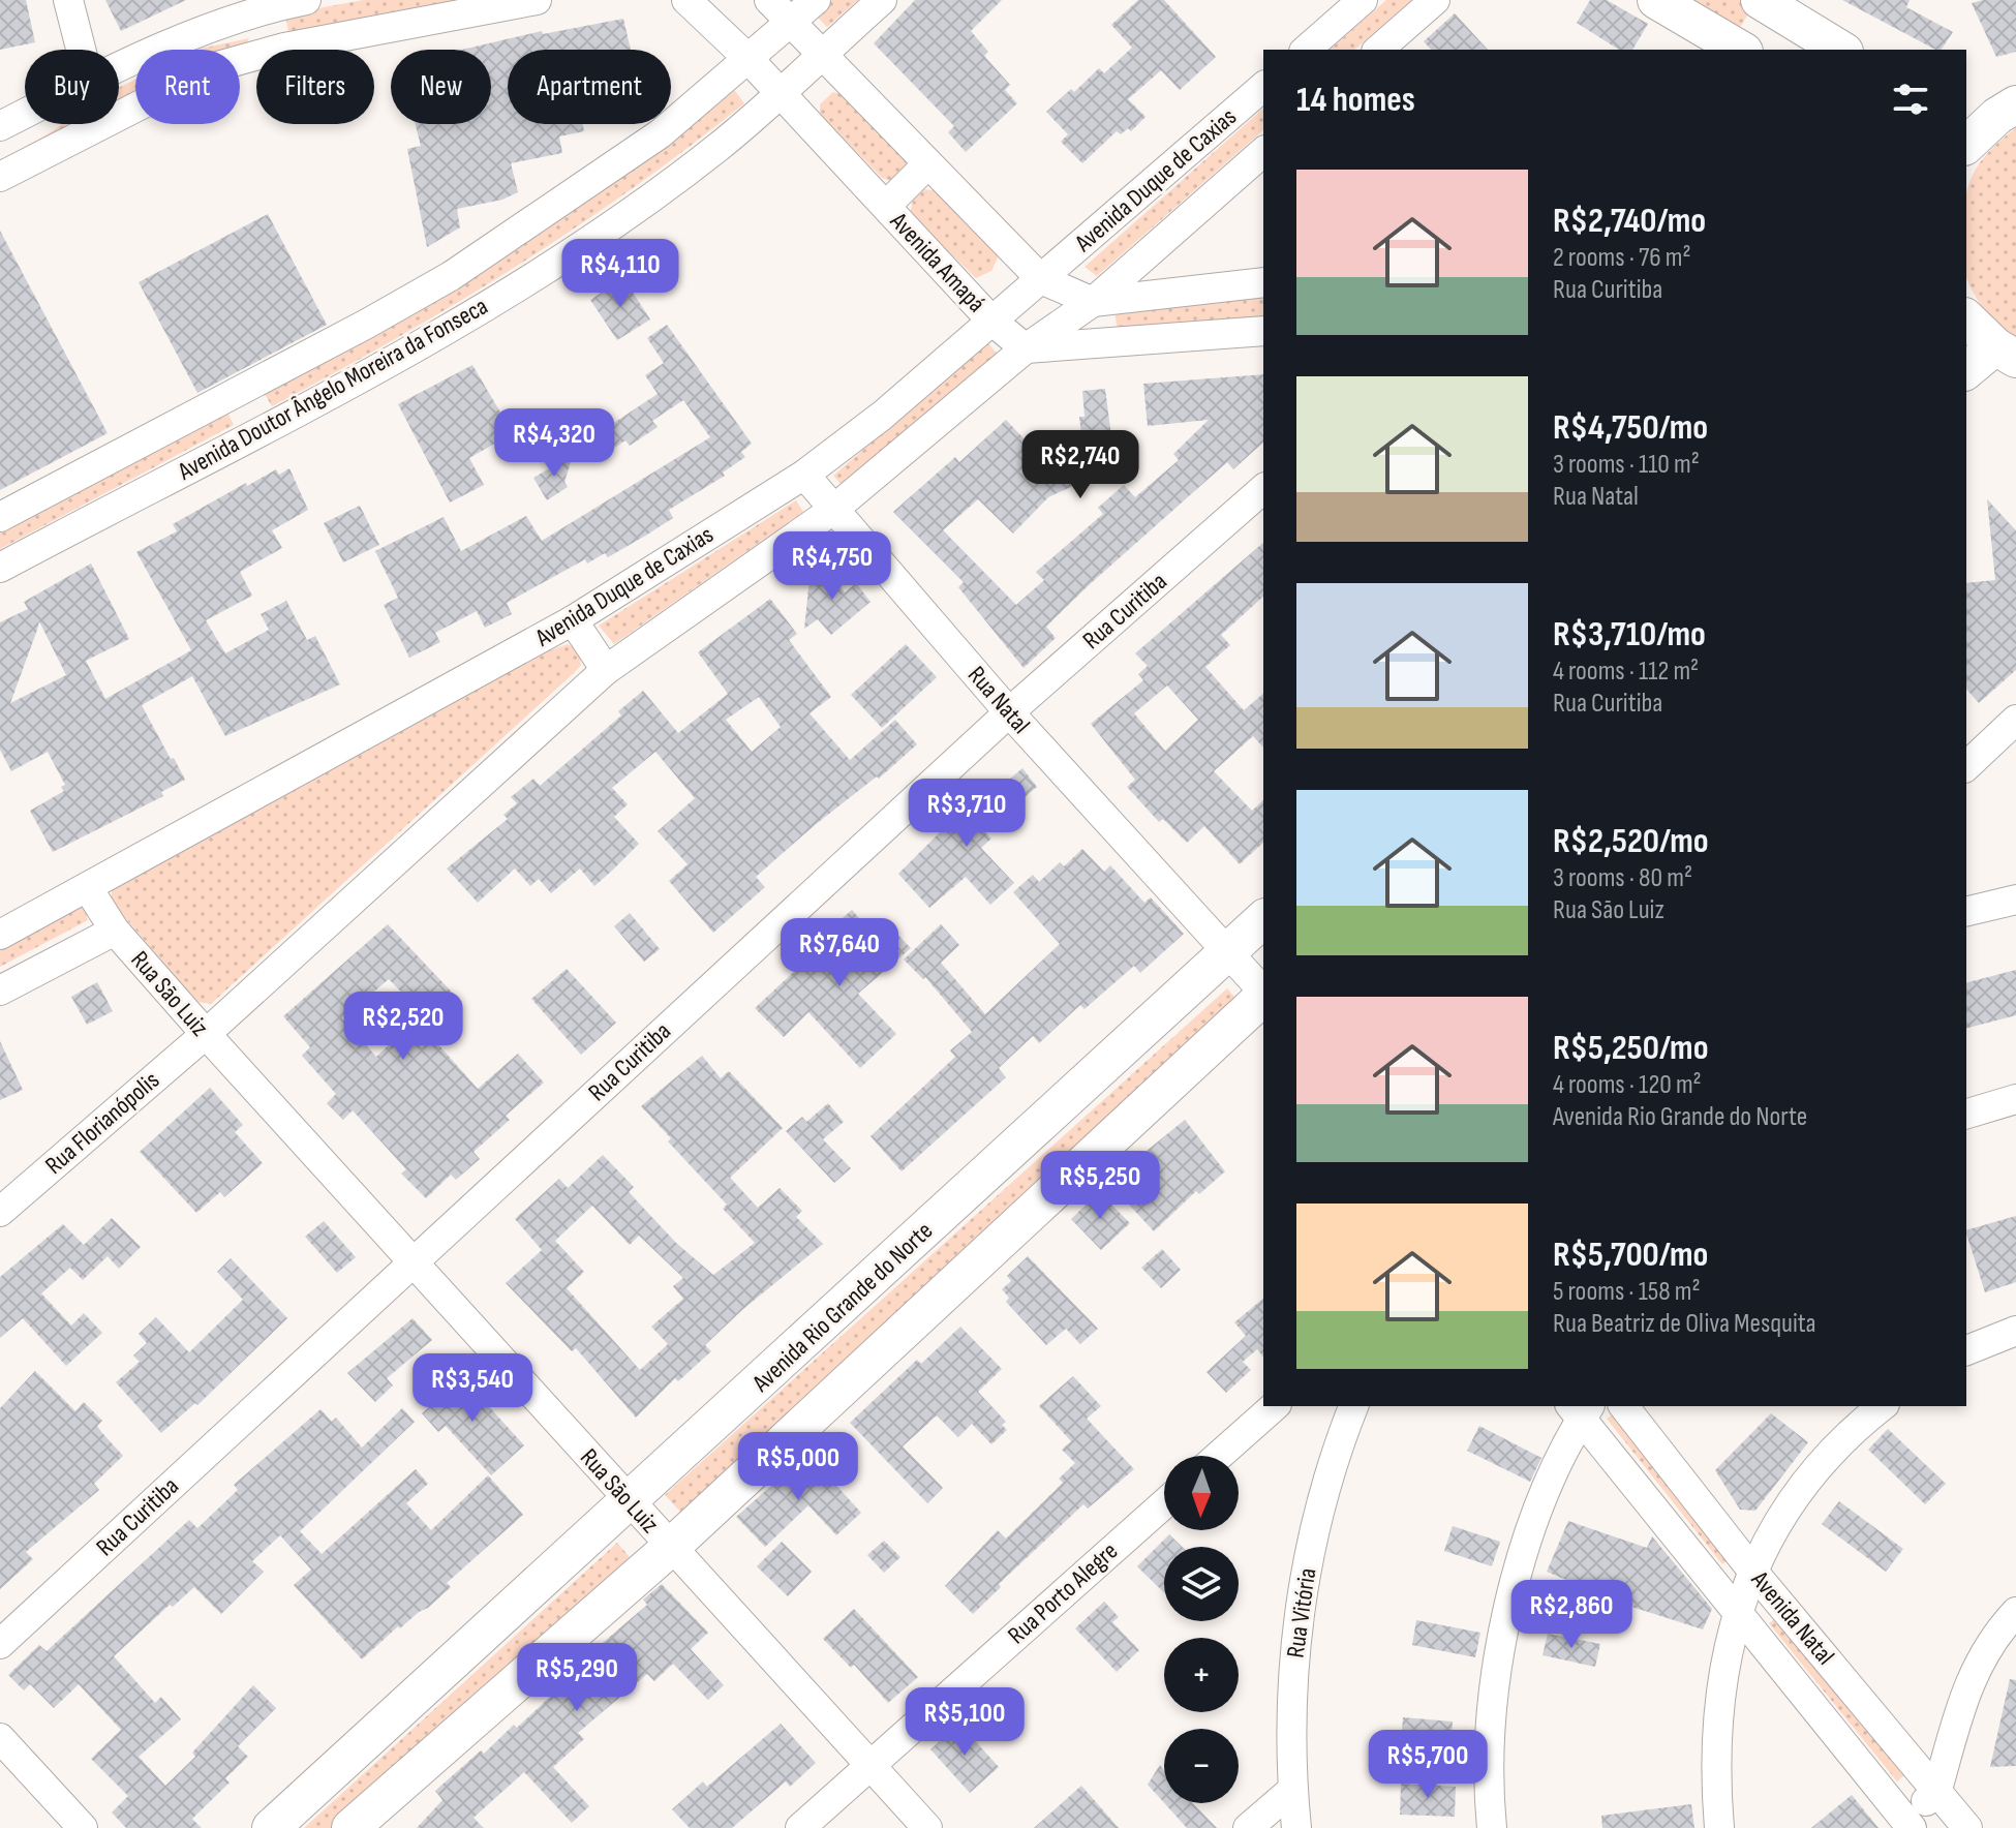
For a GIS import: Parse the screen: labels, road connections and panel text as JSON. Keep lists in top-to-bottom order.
{
  "streets": {
    "main road": ["Avenida Rio Grande do Norte"],
    "street": [
      "Avenida Duque de Caxias",
      "Avenida Amapá",
      "Avenida Doutor Ângelo Moreira da Fonseca",
      "Rua Curitiba",
      "Rua Natal",
      "Rua São Luiz",
      "Rua Florianópolis",
      "Rua Porto Alegre",
      "Rua Vitória",
      "Avenida Natal"
    ]
  },
  "crossings": [
    ["Avenida Duque de Caxias", "Avenida Amapá"],
    ["Avenida Duque de Caxias", "Rua Natal"],
    ["Avenida Duque de Caxias", "Rua São Luiz"],
    ["Avenida Duque de Caxias", "Rua Florianópolis"],
    ["Avenida Amapá", "Avenida Doutor Ângelo Moreira da Fonseca"],
    ["Rua Curitiba", "Rua Natal"],
    ["Rua Curitiba", "Rua São Luiz"],
    ["Rua Natal", "Avenida Rio Grande do Norte"],
    ["Rua São Luiz", "Rua Florianópolis"],
    ["Rua São Luiz", "Avenida Rio Grande do Norte"],
    ["Rua São Luiz", "Rua Porto Alegre"]
  ],
  "north": "bottom",
  "page": {
    "chip": [
      "Buy",
      "Rent",
      "Filters",
      "New",
      "Apartment"
    ],
    "heading": "14 homes",
    "list": [
      {
        "name": "R$2,740/mo",
        "note": "2 rooms · 76 m² · Rua Curitiba"
      },
      {
        "name": "R$4,750/mo",
        "note": "3 rooms · 110 m² · Rua Natal"
      },
      {
        "name": "R$3,710/mo",
        "note": "4 rooms · 112 m² · Rua Curitiba"
      },
      {
        "name": "R$2,520/mo",
        "note": "3 rooms · 80 m² · Rua São Luiz"
      },
      {
        "name": "R$5,250/mo",
        "note": "4 rooms · 120 m² · Avenida Rio Grande do Norte"
      },
      {
        "name": "R$5,700/mo",
        "note": "5 rooms · 158 m² · Rua Beatriz de Oliva Mesquita"
      }
    ],
    "price": [
      "R$4,110",
      "R$4,320",
      "R$2,740",
      "R$4,750",
      "R$3,710",
      "R$7,640",
      "R$2,520",
      "R$5,250",
      "R$3,540",
      "R$5,000",
      "R$2,860",
      "R$5,290",
      "R$5,100",
      "R$5,700"
    ],
    "map_buttons": ["+", "−"]
  }
}
